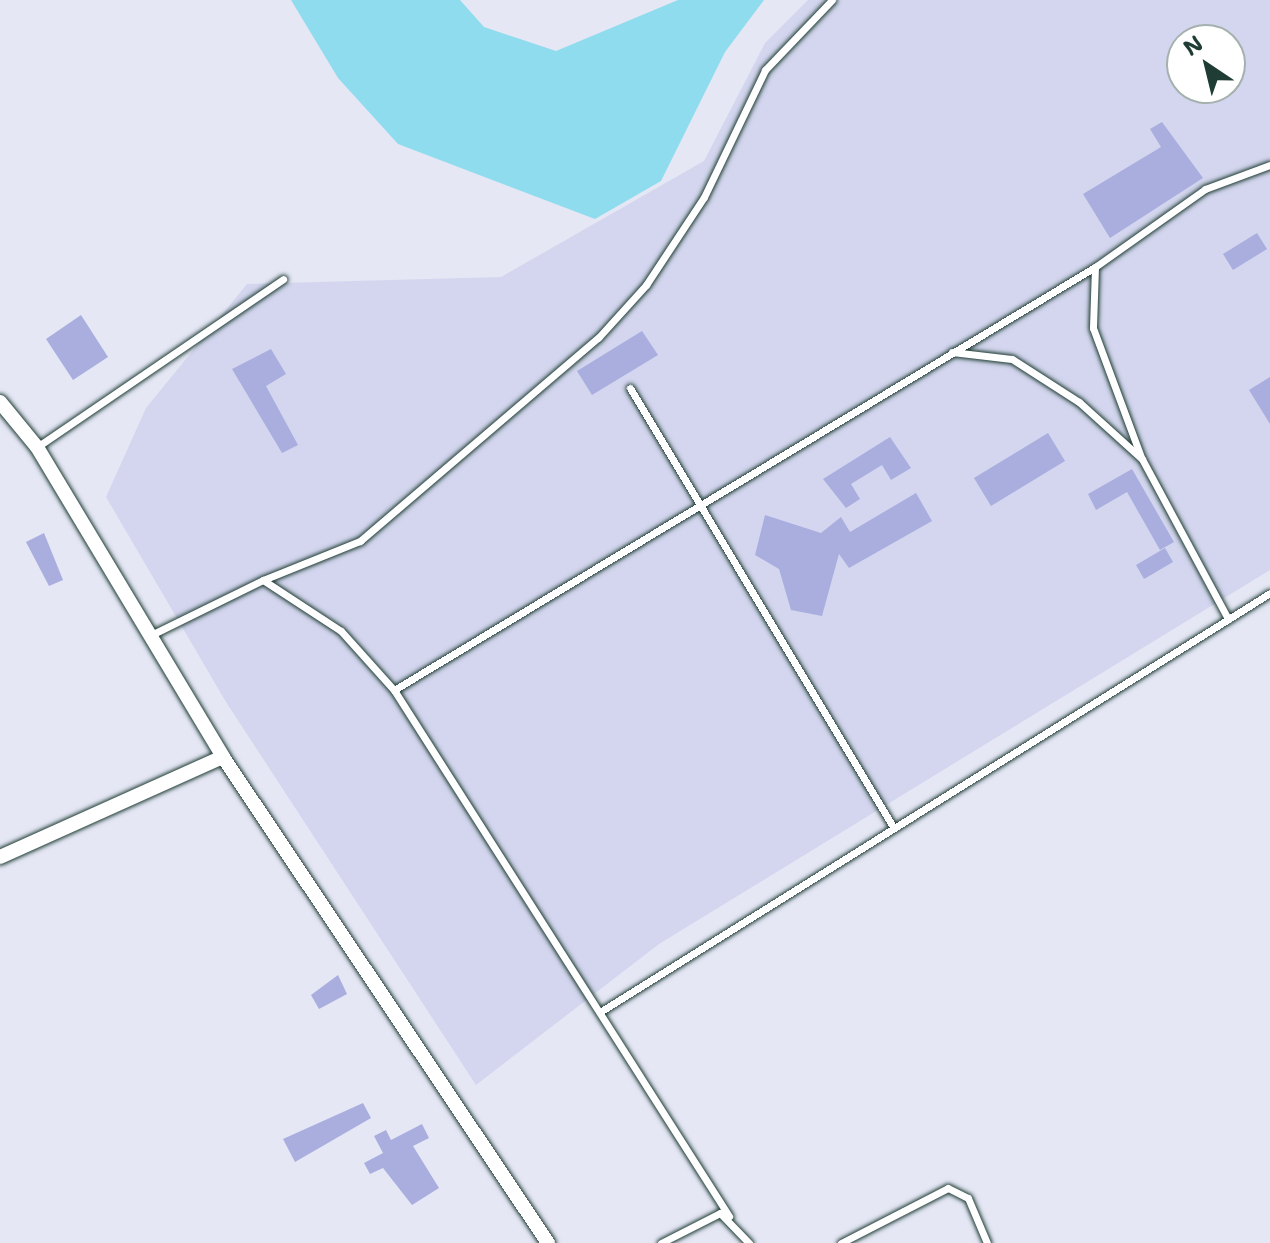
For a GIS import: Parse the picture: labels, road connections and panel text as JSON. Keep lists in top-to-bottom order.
{
  "north": "top left"
}
